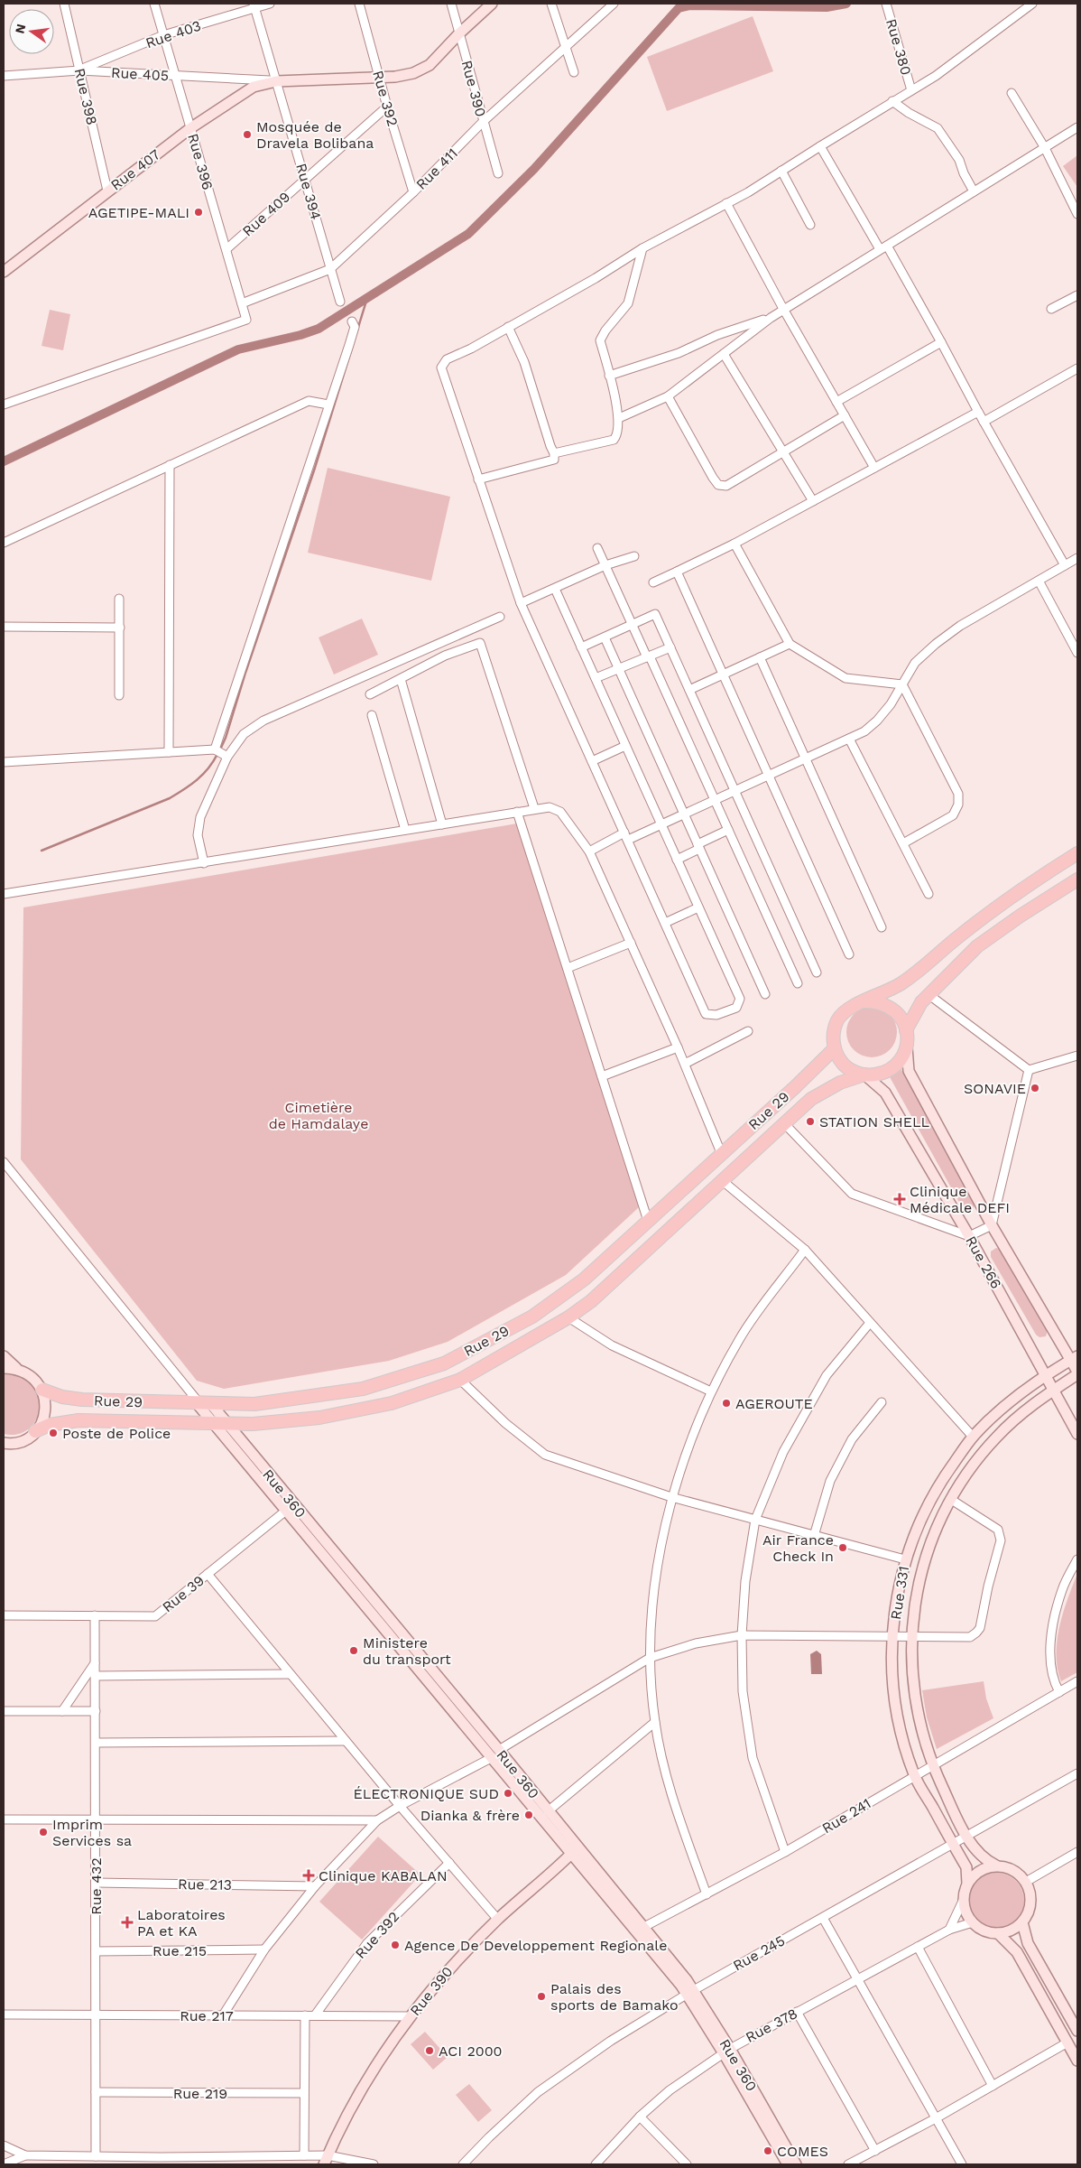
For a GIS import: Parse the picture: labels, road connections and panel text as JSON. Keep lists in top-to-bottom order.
{
  "streets": {
    "main road": [
      "Rue 390",
      "Rue 407",
      "Rue 29",
      "Rue 266",
      "Rue 360",
      "Rue 331"
    ],
    "street": [
      "Rue 403",
      "Rue 380",
      "Rue 405",
      "Rue 398",
      "Rue 392",
      "Rue 396",
      "Rue 411",
      "Rue 394",
      "Rue 409",
      "Rue 39",
      "Rue 241",
      "Rue 213",
      "Rue 432",
      "Rue 215",
      "Rue 245",
      "Rue 217",
      "Rue 378",
      "Rue 219"
    ]
  },
  "crossings": [
    ["Rue 403", "Rue 405"],
    ["Rue 403", "Rue 398"],
    ["Rue 403", "Rue 396"],
    ["Rue 403", "Rue 394"],
    ["Rue 405", "Rue 398"],
    ["Rue 405", "Rue 396"],
    ["Rue 405", "Rue 407"],
    ["Rue 405", "Rue 394"],
    ["Rue 390", "Rue 411"],
    ["Rue 390", "Rue 407"],
    ["Rue 390", "Rue 360"],
    ["Rue 390", "Rue 217"],
    ["Rue 398", "Rue 407"],
    ["Rue 392", "Rue 411"],
    ["Rue 392", "Rue 407"],
    ["Rue 392", "Rue 409"],
    ["Rue 392", "Rue 217"],
    ["Rue 396", "Rue 411"],
    ["Rue 396", "Rue 407"],
    ["Rue 396", "Rue 409"],
    ["Rue 411", "Rue 394"],
    ["Rue 407", "Rue 394"],
    ["Rue 394", "Rue 409"],
    ["Rue 29", "Rue 266"],
    ["Rue 29", "Rue 360"],
    ["Rue 266", "Rue 331"],
    ["Rue 360", "Rue 241"],
    ["Rue 360", "Rue 245"],
    ["Rue 360", "Rue 378"],
    ["Rue 331", "Rue 241"],
    ["Rue 331", "Rue 245"],
    ["Rue 331", "Rue 378"],
    ["Rue 39", "Rue 432"],
    ["Rue 213", "Rue 432"],
    ["Rue 432", "Rue 215"],
    ["Rue 432", "Rue 217"],
    ["Rue 432", "Rue 219"]
  ],
  "parks": ["Cimetière de Hamdalaye"],
  "places": {
    "other": [
      "Mosquée de Dravela Bolibana",
      "AGETIPE-MALI",
      "SONAVIE",
      "STATION SHELL",
      "AGEROUTE",
      "Poste de Police",
      "Air France Check In",
      "Ministere du transport",
      "ÉLECTRONIQUE SUD",
      "Dianka & frère",
      "Imprim Services sa",
      "Agence De Developpement Regionale",
      "Palais des sports de Bamako",
      "ACI 2000",
      "COMES"
    ],
    "health": ["Clinique Médicale DEFI", "Clinique KABALAN", "Laboratoires PA et KA"]
  },
  "north": "left"
}
